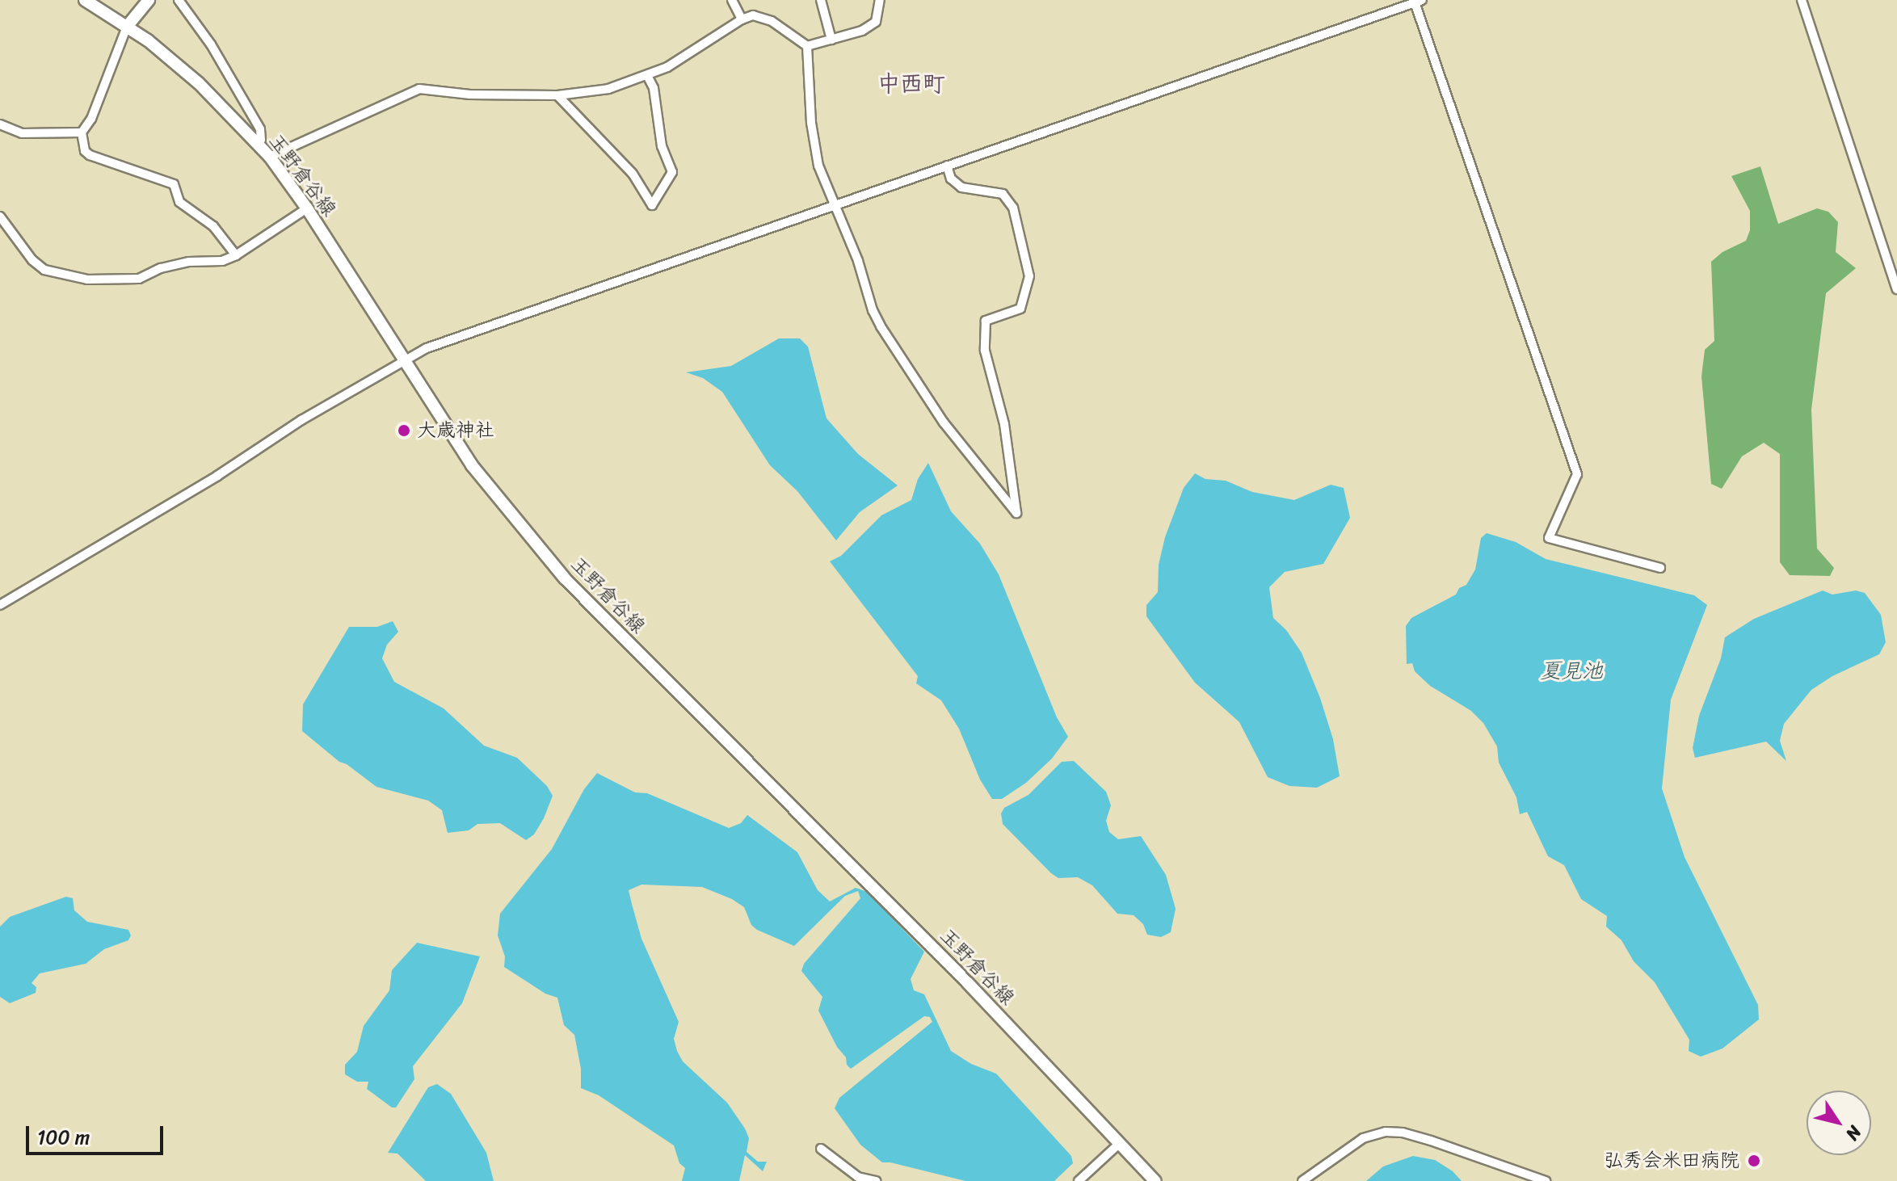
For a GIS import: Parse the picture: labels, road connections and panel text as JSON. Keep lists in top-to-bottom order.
{
  "streets": {
    "main road": ["玉野倉谷線"]
  },
  "districts": ["中西町"],
  "water": ["夏見池"],
  "places": ["大歳神社", "弘秀会米田病院"],
  "scale_bar": "100 m",
  "north": "bottom right"
}
